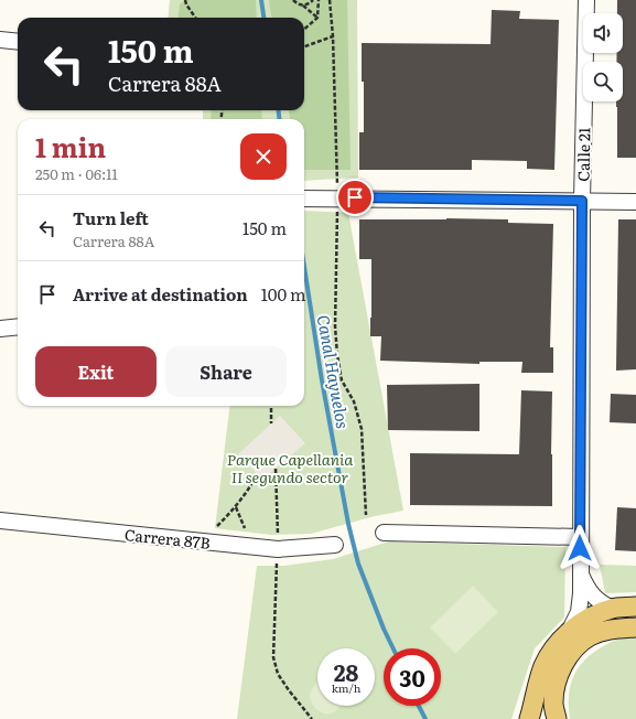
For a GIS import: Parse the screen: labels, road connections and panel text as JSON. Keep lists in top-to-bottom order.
{
  "streets": {
    "street": ["Calle 21", "Carrera 87B"]
  },
  "water": ["Canal Hayuelos"],
  "parks": ["Parque Capellania II segundo sector"],
  "page": {
    "turn": ["150 m", "Carrera 88A"],
    "heading": ["1 min", "250 m · 06:11"],
    "list": [
      {
        "name": "Turn left",
        "note": "Carrera 88A",
        "value": "150 m"
      },
      {
        "name": "Arrive at destination",
        "value": "100 m"
      }
    ],
    "buttons": ["Exit", "Share"],
    "speed": "28 km/h",
    "limit": "30"
  }
}
